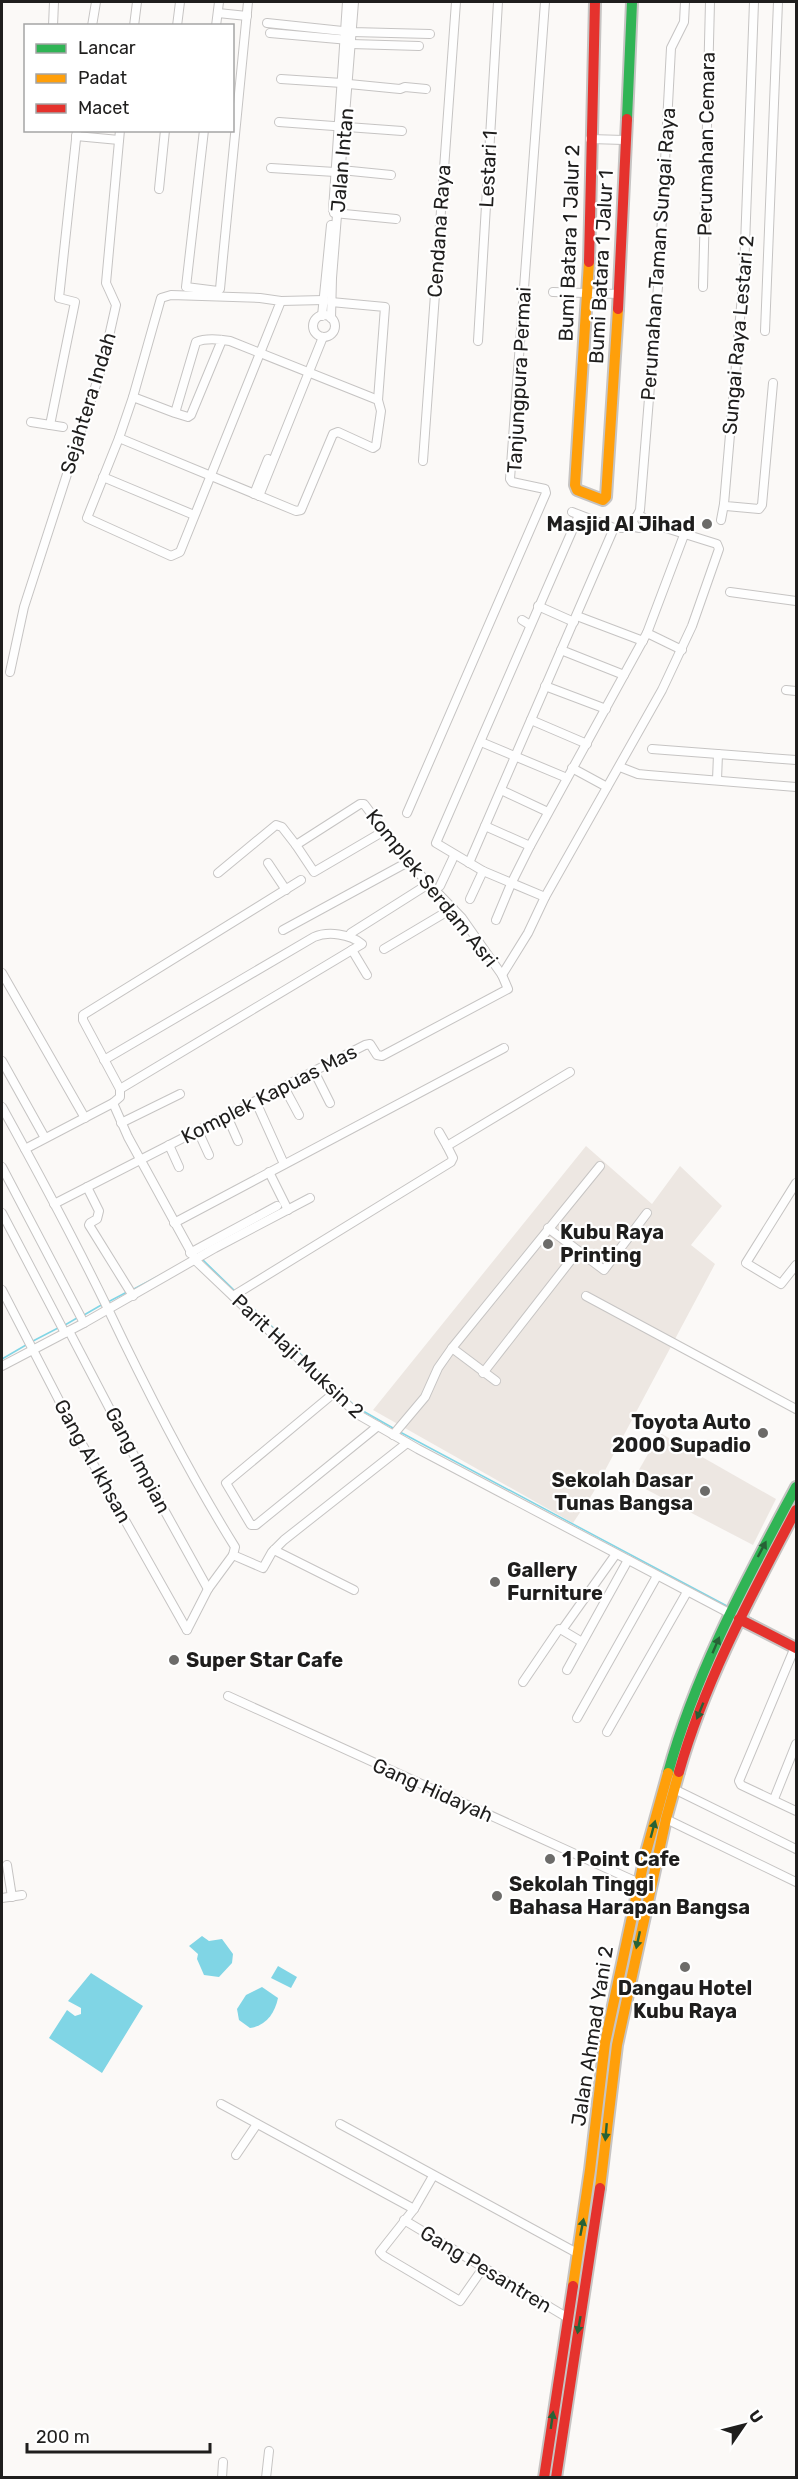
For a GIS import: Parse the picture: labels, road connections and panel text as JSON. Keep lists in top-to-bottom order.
{
  "streets": {
    "main road": ["Bumi Batara 1 Jalur 2", "Bumi Batara 1 Jalur 1", "Jalan Ahmad Yani 2"],
    "street": [
      "Perumahan Cemara",
      "Lestari 1",
      "Cendana Raya",
      "Perumahan Taman Sungai Raya",
      "Sungai Raya Lestari 2",
      "Tanjungpura Permai",
      "Sejahtera Indah",
      "Komplek Serdam Asri",
      "Komplek Kapuas Mas",
      "Parit Haji Muksin 2",
      "Gang Impian",
      "Gang Al Ikhsan",
      "Gang Hidayah",
      "Gang Pesantren"
    ]
  },
  "crossings": [
    ["Bumi Batara 1 Jalur 2", "Bumi Batara 1 Jalur 1"],
    ["Komplek Serdam Asri", "Komplek Kapuas Mas"],
    ["Komplek Kapuas Mas", "Parit Haji Muksin 2"],
    ["Parit Haji Muksin 2", "Jalan Ahmad Yani 2"],
    ["Gang Impian", "Gang Al Ikhsan"],
    ["Gang Hidayah", "Jalan Ahmad Yani 2"],
    ["Jalan Ahmad Yani 2", "Gang Pesantren"]
  ],
  "places": [
    "Masjid Al Jihad",
    "Kubu Raya Printing",
    "Toyota Auto 2000 Supadio",
    "Sekolah Dasar Tunas Bangsa",
    "Gallery Furniture",
    "Super Star Cafe",
    "1 Point Cafe",
    "Sekolah Tinggi Bahasa Harapan Bangsa",
    "Dangau Hotel Kubu Raya"
  ],
  "legend": ["Lancar", "Padat", "Macet"],
  "scale_bar": "200 m",
  "north": "top right"
}
